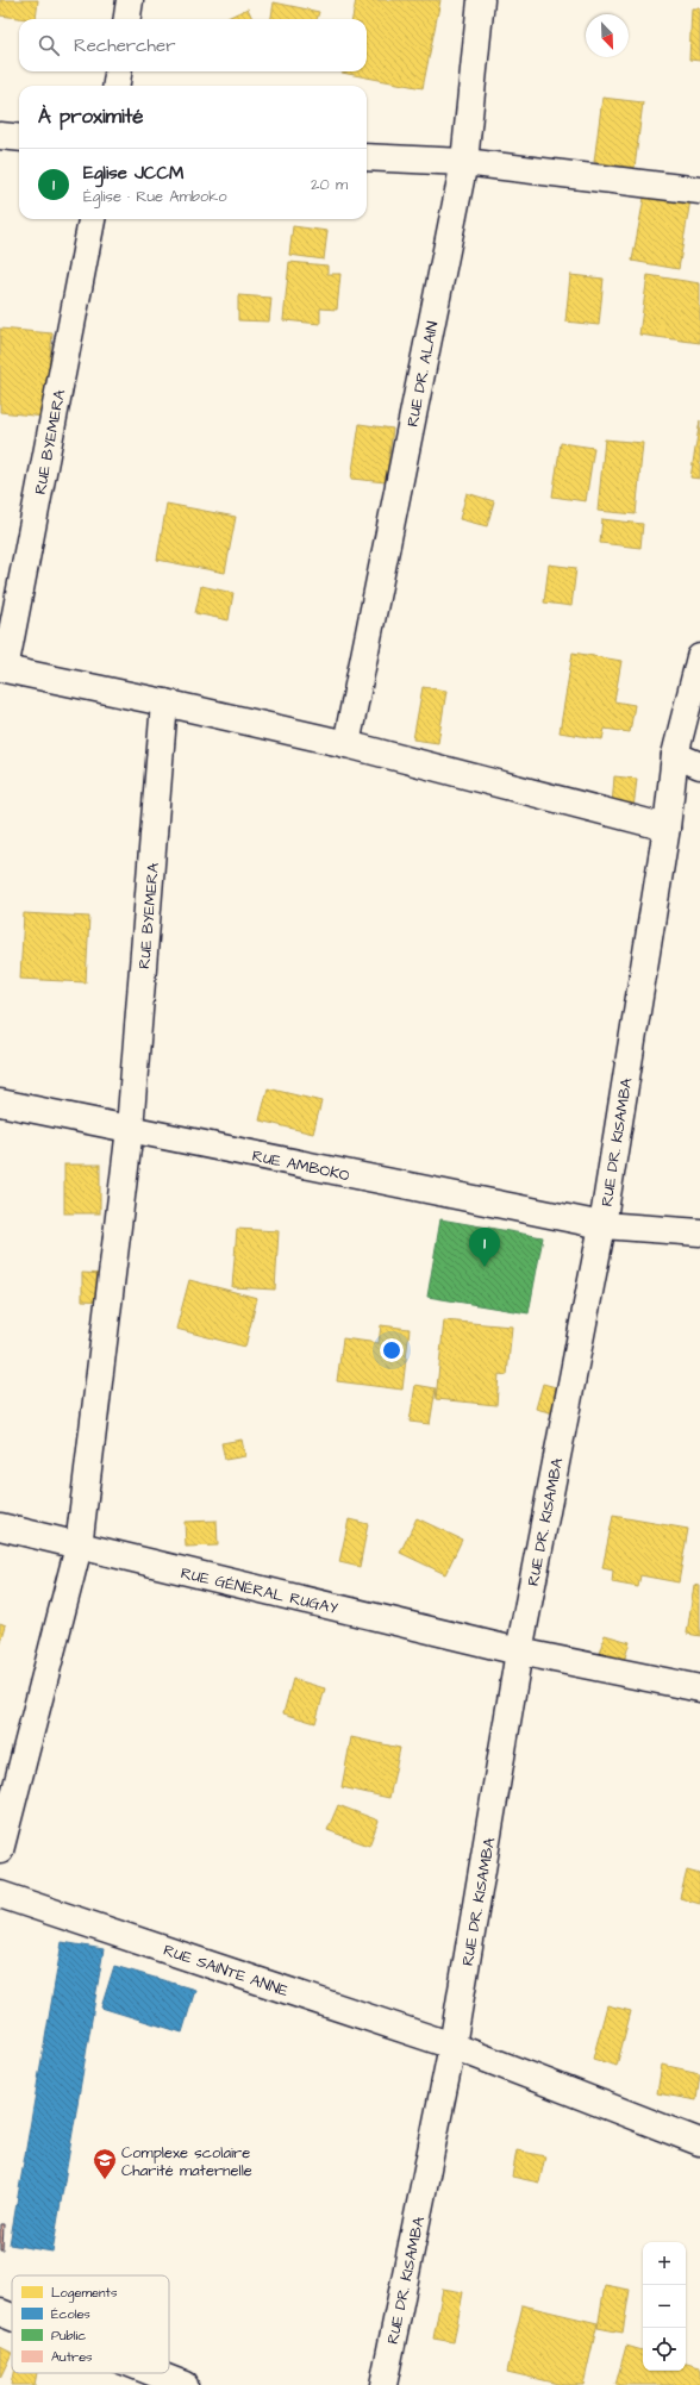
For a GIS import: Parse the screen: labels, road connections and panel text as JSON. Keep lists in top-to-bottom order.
{
  "streets": {
    "street": [
      "RUE DR. ALAIN",
      "RUE BYEMERA",
      "RUE DR. KISAMBA",
      "RUE AMBOKO",
      "RUE GÉNÉRAL RUGAY",
      "RUE SAINTE ANNE"
    ]
  },
  "crossings": [
    ["RUE BYEMERA", "RUE AMBOKO"],
    ["RUE BYEMERA", "RUE GÉNÉRAL RUGAY"],
    ["RUE DR. KISAMBA", "RUE AMBOKO"],
    ["RUE DR. KISAMBA", "RUE GÉNÉRAL RUGAY"],
    ["RUE DR. KISAMBA", "RUE SAINTE ANNE"]
  ],
  "places": {
    "school or university": ["Complexe scolaire Charité maternelle"]
  },
  "legend": [
    "Logements",
    "Écoles",
    "Public",
    "Autres"
  ],
  "north": "bottom right",
  "page": {
    "search": "Rechercher",
    "heading": "À proximité",
    "list": [
      {
        "mark": "1",
        "name": "Eglise JCCM",
        "note": "Église · Rue Amboko",
        "value": "20 m"
      }
    ],
    "pins": "1",
    "map_buttons": ["+", "−"]
  }
}
